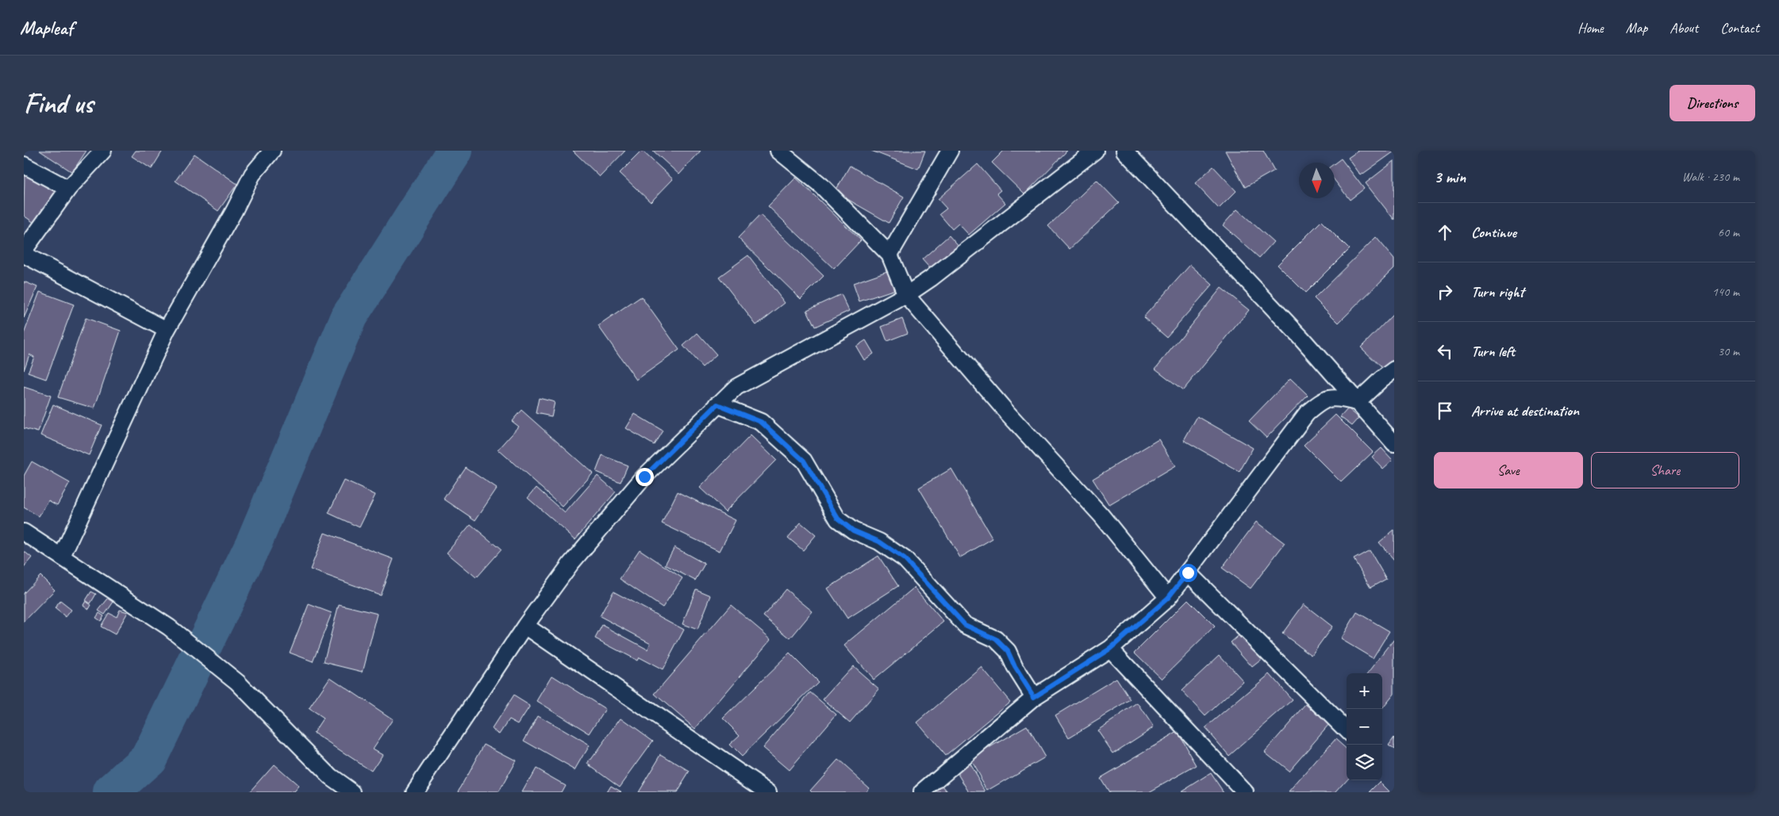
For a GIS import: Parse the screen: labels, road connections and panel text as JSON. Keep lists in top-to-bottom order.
{
  "north": "bottom",
  "page": {
    "header": "Mapleaf",
    "nav": [
      "Home",
      "Map",
      "About",
      "Contact"
    ],
    "buttons": [
      "Directions",
      ["Save", "Share"]
    ],
    "title": "Find us",
    "heading": ["3 min", "Walk · 230 m"],
    "list": [
      ["Continue", "60 m"],
      ["Turn right", "140 m"],
      ["Turn left", "30 m"],
      "Arrive at destination"
    ],
    "map_buttons": ["+", "−"]
  }
}
